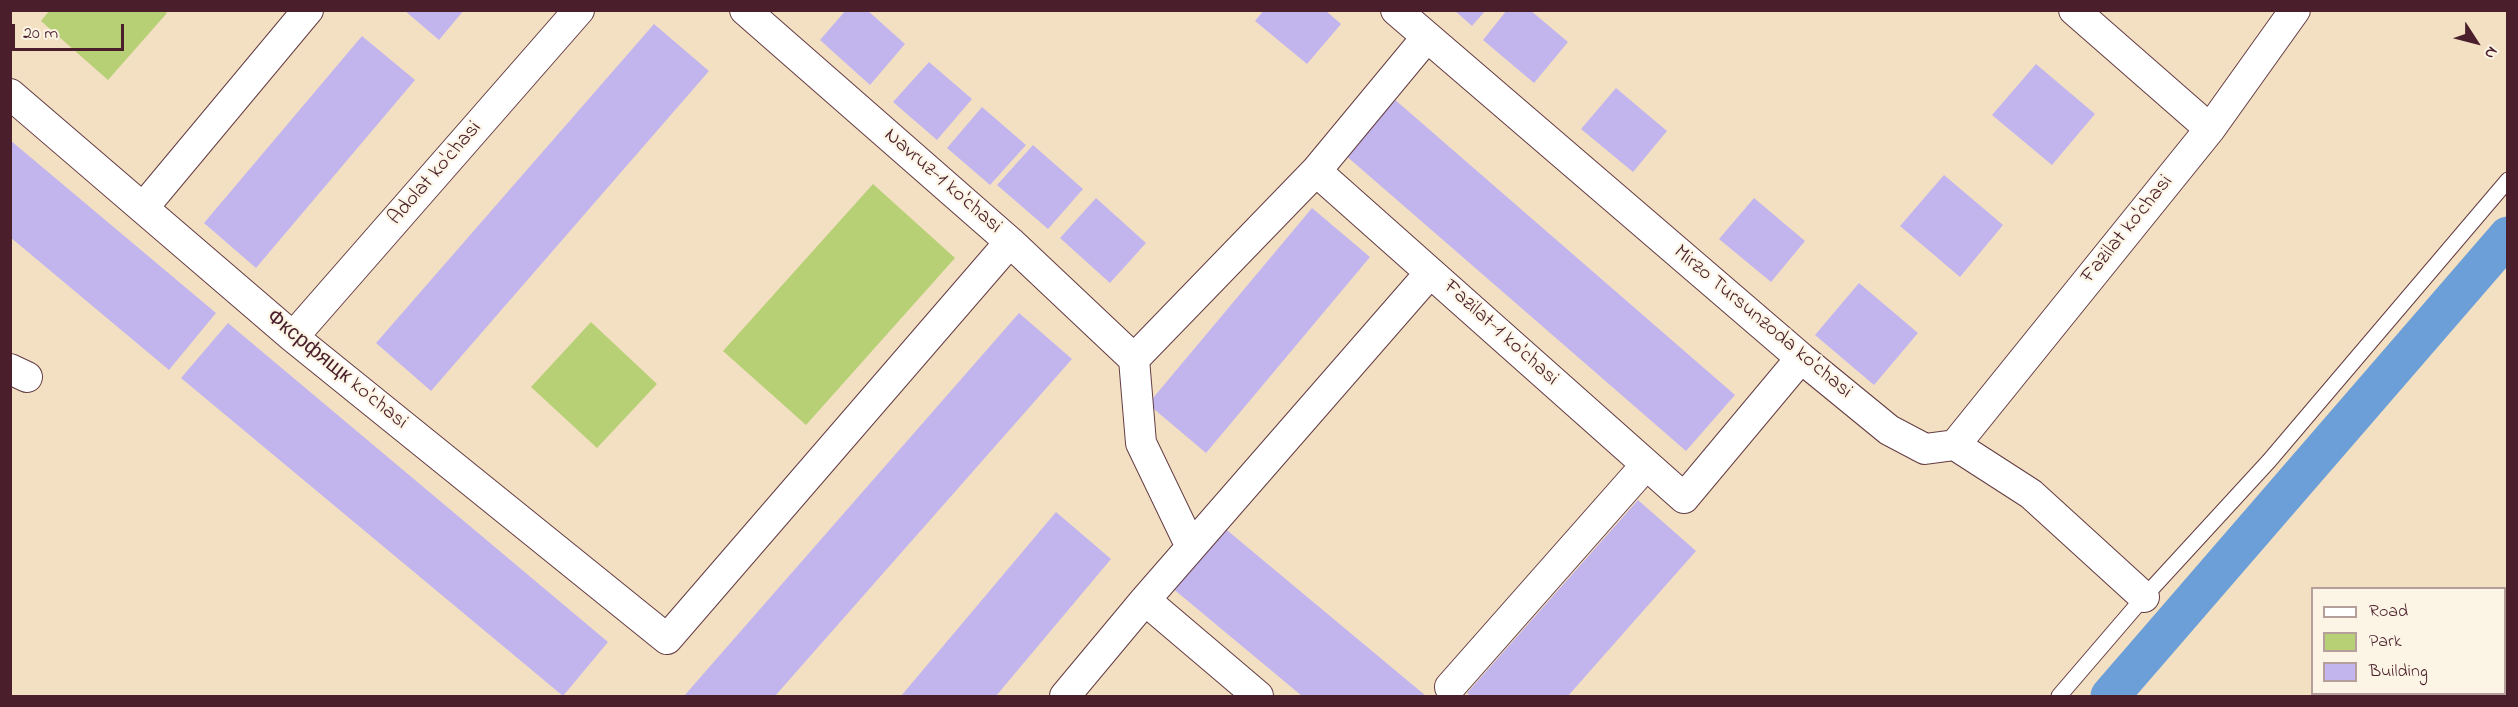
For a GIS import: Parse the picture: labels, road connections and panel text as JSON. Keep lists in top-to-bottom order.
{
  "streets": {
    "street": [
      "Adolat ko'chasi",
      "Navruz-1 ko'chasi",
      "Fazilat ko'chasi",
      "Mirzo Tursunzoda ko'chasi",
      "Fazilat-1 ko'chasi",
      "Фксрфящк ko'chasi"
    ]
  },
  "crossings": [
    ["Adolat ko'chasi", "Фксрфящк ko'chasi"],
    ["Navruz-1 ko'chasi", "Фксрфящк ko'chasi"],
    ["Fazilat ko'chasi", "Mirzo Tursunzoda ko'chasi"],
    ["Mirzo Tursunzoda ko'chasi", "Fazilat-1 ko'chasi"]
  ],
  "legend": ["Road", "Park", "Building"],
  "scale_bar": "20 m",
  "north": "bottom right"
}
